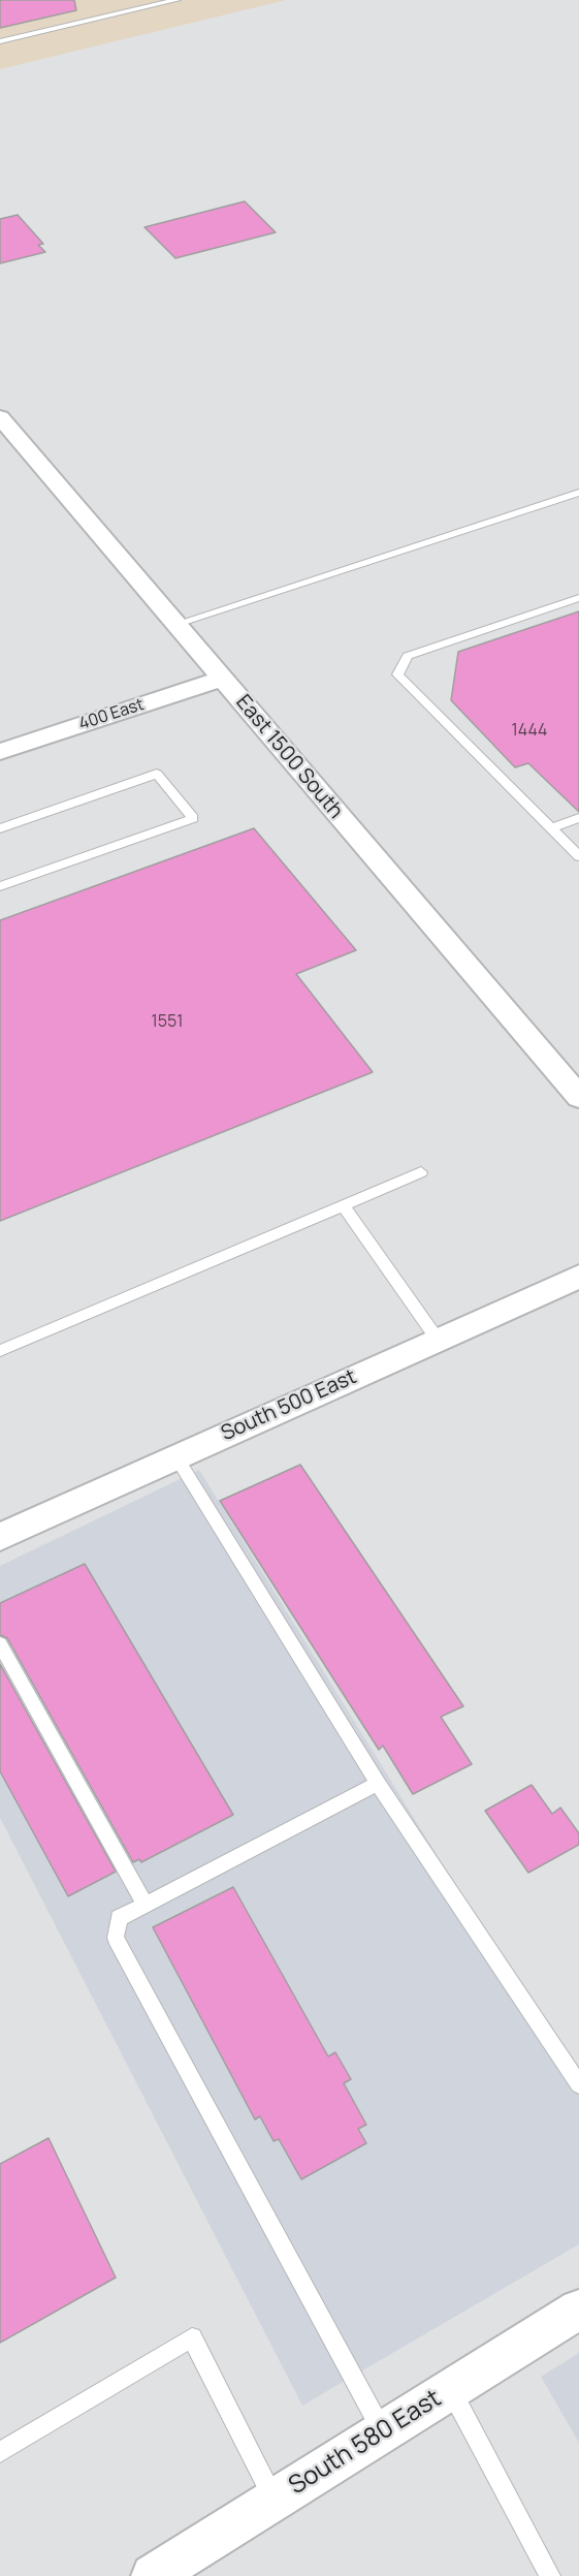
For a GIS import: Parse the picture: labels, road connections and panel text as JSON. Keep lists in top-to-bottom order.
{
  "streets": {
    "street": [
      "400 East",
      "East 1500 South",
      "South 500 East",
      "South 580 East"
    ]
  },
  "crossings": [
    ["400 East", "East 1500 South"]
  ],
  "house_numbers": ["1444", "1551"]
}
